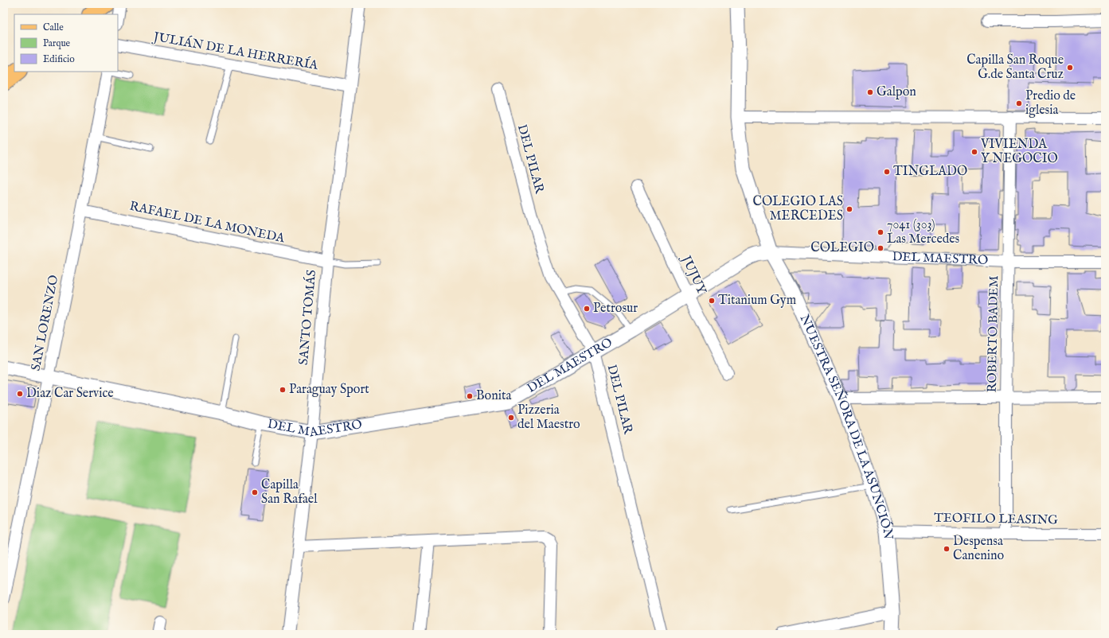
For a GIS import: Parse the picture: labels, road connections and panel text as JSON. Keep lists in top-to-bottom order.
{
  "streets": {
    "street": [
      "JULIÁN DE LA HERRERÍA",
      "DEL PILAR",
      "RAFAEL DE LA MONEDA",
      "DEL MAESTRO",
      "JUJUY",
      "SANTO TOMÁS",
      "SAN LORENZO",
      "ROBERTO BADEM",
      "NUESTRA SEÑORA DE LA ASUNCIÓN",
      "TEOFILO LEASING"
    ]
  },
  "crossings": [
    ["JULIÁN DE LA HERRERÍA", "SANTO TOMÁS"],
    ["DEL PILAR", "DEL MAESTRO"],
    ["RAFAEL DE LA MONEDA", "SANTO TOMÁS"],
    ["RAFAEL DE LA MONEDA", "SAN LORENZO"],
    ["DEL MAESTRO", "JUJUY"],
    ["DEL MAESTRO", "SANTO TOMÁS"],
    ["DEL MAESTRO", "SAN LORENZO"],
    ["DEL MAESTRO", "ROBERTO BADEM"],
    ["DEL MAESTRO", "NUESTRA SEÑORA DE LA ASUNCIÓN"],
    ["ROBERTO BADEM", "TEOFILO LEASING"],
    ["NUESTRA SEÑORA DE LA ASUNCIÓN", "TEOFILO LEASING"]
  ],
  "places": [
    "Capilla San Roque G.de Santa Cruz",
    "Galpon",
    "Predio de iglesia",
    "VIVIENDA Y NEGOCIO",
    "TINGLADO",
    "COLEGIO LAS MERCEDES",
    "7041 (303) Las Mercedes",
    "COLEGIO",
    "Titanium Gym",
    "Petrosur",
    "Paraguay Sport",
    "Diaz Car Service",
    "Bonita",
    "Pizzeria del Maestro",
    "Capilla San Rafael",
    "Despensa Canenino"
  ],
  "legend": ["Calle", "Parque", "Edificio"]
}
